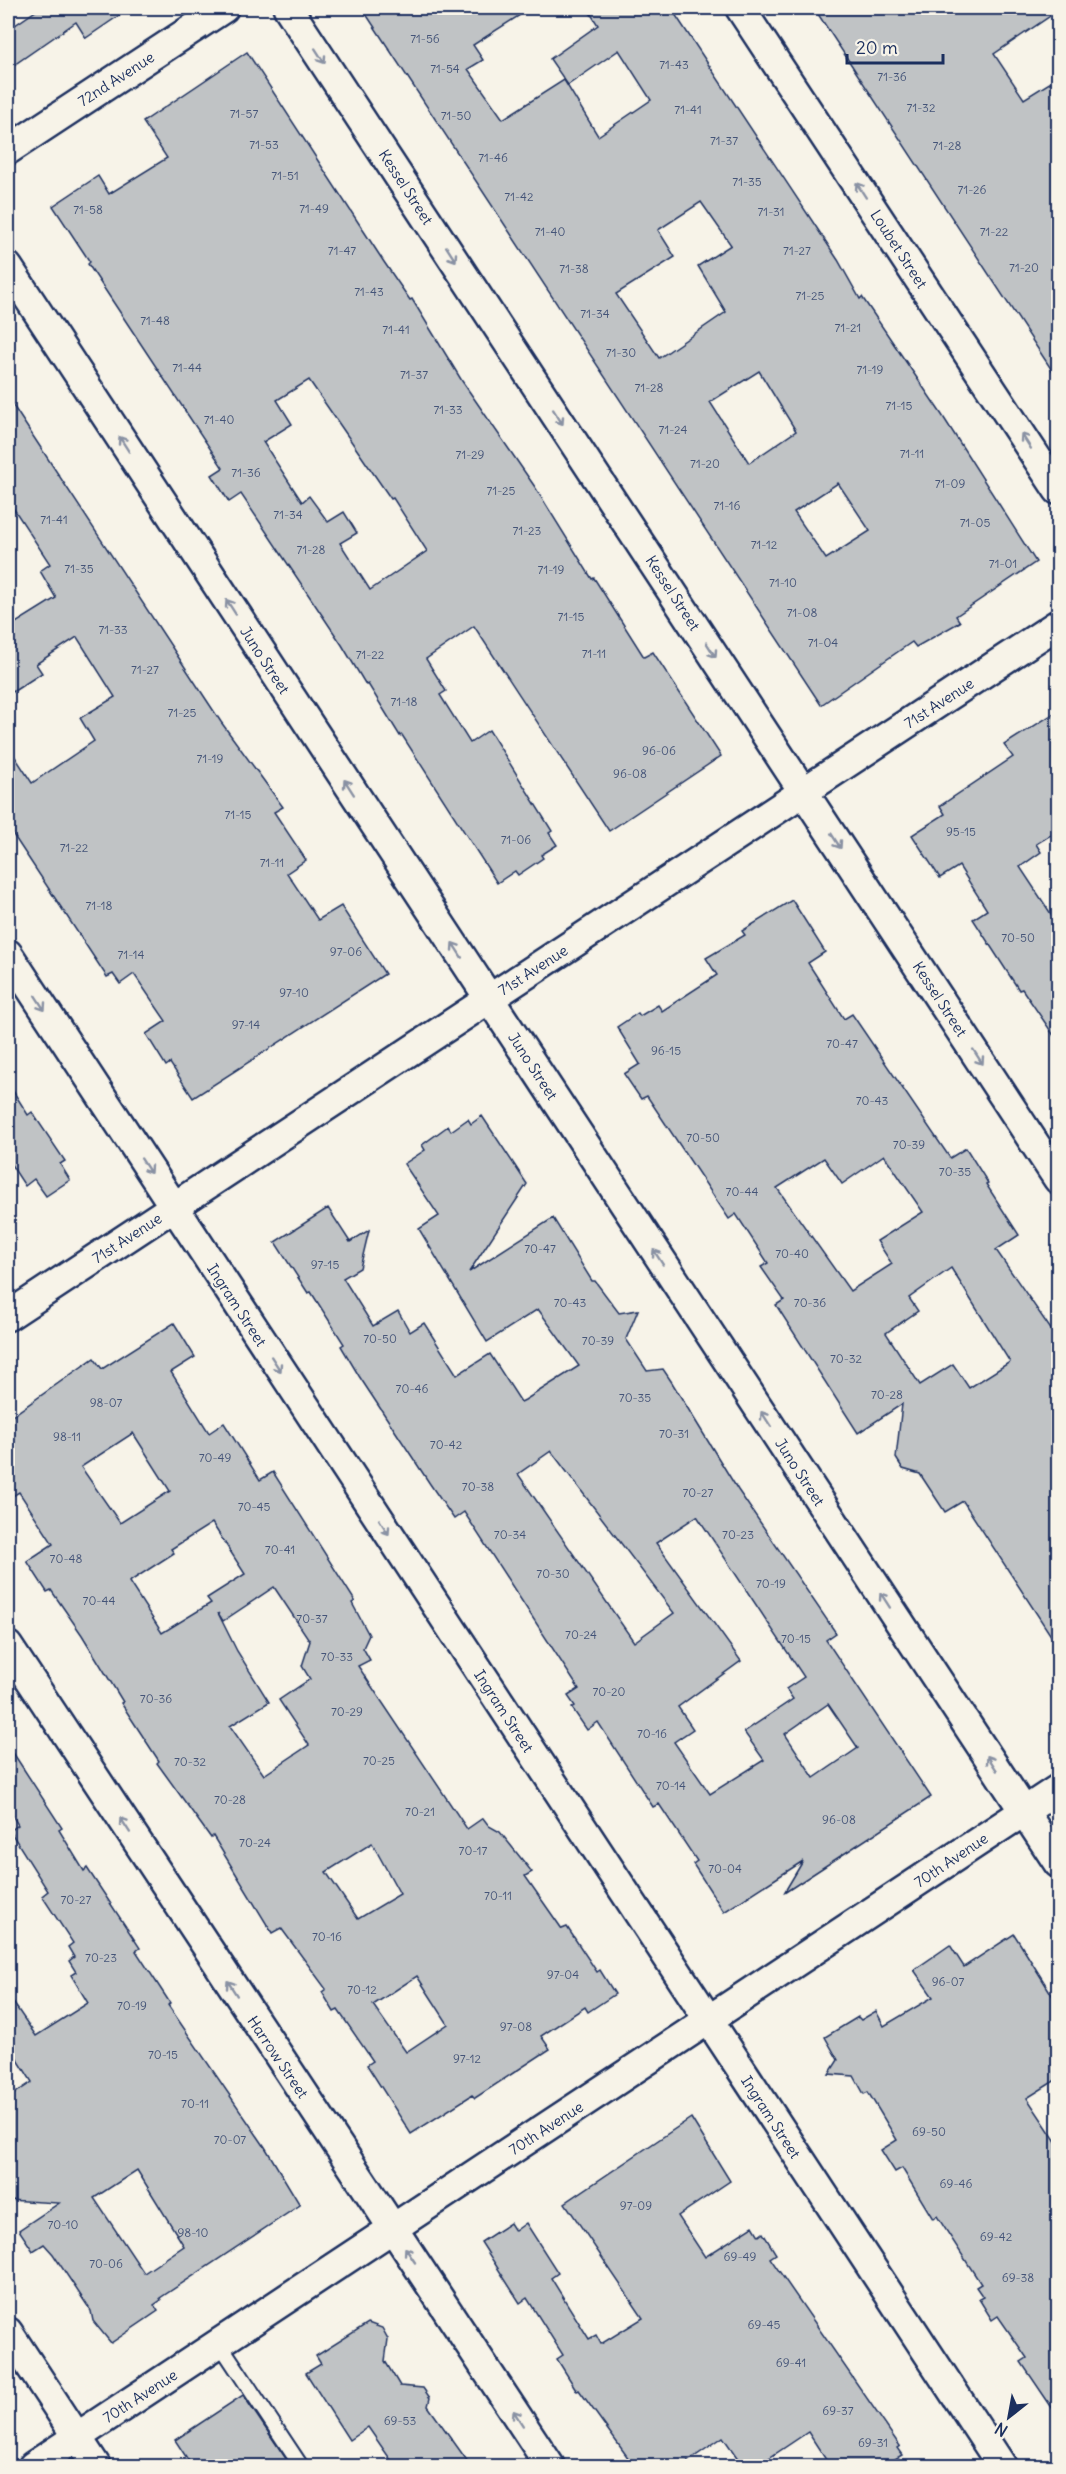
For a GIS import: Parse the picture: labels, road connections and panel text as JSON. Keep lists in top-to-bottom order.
{
  "streets": {
    "street": [
      "72nd Avenue",
      "Kessel Street",
      "Loubet Street",
      "Juno Street",
      "71st Avenue",
      "Ingram Street",
      "70th Avenue",
      "Harrow Street"
    ]
  },
  "crossings": [
    ["Kessel Street", "71st Avenue"],
    ["Juno Street", "71st Avenue"],
    ["Juno Street", "70th Avenue"],
    ["71st Avenue", "Ingram Street"],
    ["Ingram Street", "70th Avenue"],
    ["70th Avenue", "Harrow Street"]
  ],
  "one_way": [
    "Kessel Street",
    "Loubet Street",
    "Juno Street",
    "Ingram Street",
    "Harrow Street"
  ],
  "house_numbers": [
    "71-56",
    "71-43",
    "71-54",
    "71-36",
    "71-32",
    "71-41",
    "71-57",
    "71-50",
    "71-37",
    "71-53",
    "71-28",
    "71-46",
    "71-51",
    "71-35",
    "71-26",
    "71-42",
    "71-49",
    "71-58",
    "71-31",
    "71-40",
    "71-22",
    "71-47",
    "71-27",
    "71-20",
    "71-38",
    "71-43",
    "71-25",
    "71-34",
    "71-48",
    "71-21",
    "71-41",
    "71-30",
    "71-44",
    "71-19",
    "71-37",
    "71-28",
    "71-15",
    "71-33",
    "71-40",
    "71-24",
    "71-11",
    "71-29",
    "71-20",
    "71-36",
    "71-09",
    "71-25",
    "71-16",
    "71-34",
    "71-41",
    "71-05",
    "71-23",
    "71-12",
    "71-28",
    "71-01",
    "71-35",
    "71-19",
    "71-10",
    "71-08",
    "71-15",
    "71-33",
    "71-04",
    "71-11",
    "71-22",
    "71-27",
    "71-18",
    "71-25",
    "96-06",
    "71-19",
    "96-08",
    "71-15",
    "95-15",
    "71-06",
    "71-22",
    "71-11",
    "71-18",
    "70-50",
    "97-06",
    "71-14",
    "97-10",
    "97-14",
    "70-47",
    "96-15",
    "70-43",
    "70-50",
    "70-39",
    "70-35",
    "70-44",
    "70-47",
    "70-40",
    "97-15",
    "70-43",
    "70-36",
    "70-50",
    "70-39",
    "70-32",
    "70-46",
    "70-28",
    "70-35",
    "98-07",
    "70-31",
    "98-11",
    "70-42",
    "70-49",
    "70-38",
    "70-27",
    "70-45",
    "70-34",
    "70-23",
    "70-41",
    "70-48",
    "70-30",
    "70-19",
    "70-44",
    "70-37",
    "70-24",
    "70-15",
    "70-33",
    "70-20",
    "70-36",
    "70-29",
    "70-16",
    "70-25",
    "70-32",
    "70-14",
    "70-28",
    "70-21",
    "96-08",
    "70-24",
    "70-17",
    "70-04",
    "70-11",
    "70-27",
    "70-16",
    "70-23",
    "97-04",
    "96-07",
    "70-12",
    "70-19",
    "97-08",
    "70-15",
    "97-12",
    "70-11",
    "69-50",
    "70-07",
    "69-46",
    "97-09",
    "70-10",
    "98-10",
    "69-42",
    "69-49",
    "70-06",
    "69-38",
    "69-45",
    "69-41",
    "69-37",
    "69-53",
    "69-31"
  ],
  "scale_bar": "20 m",
  "north": "bottom left"
}
